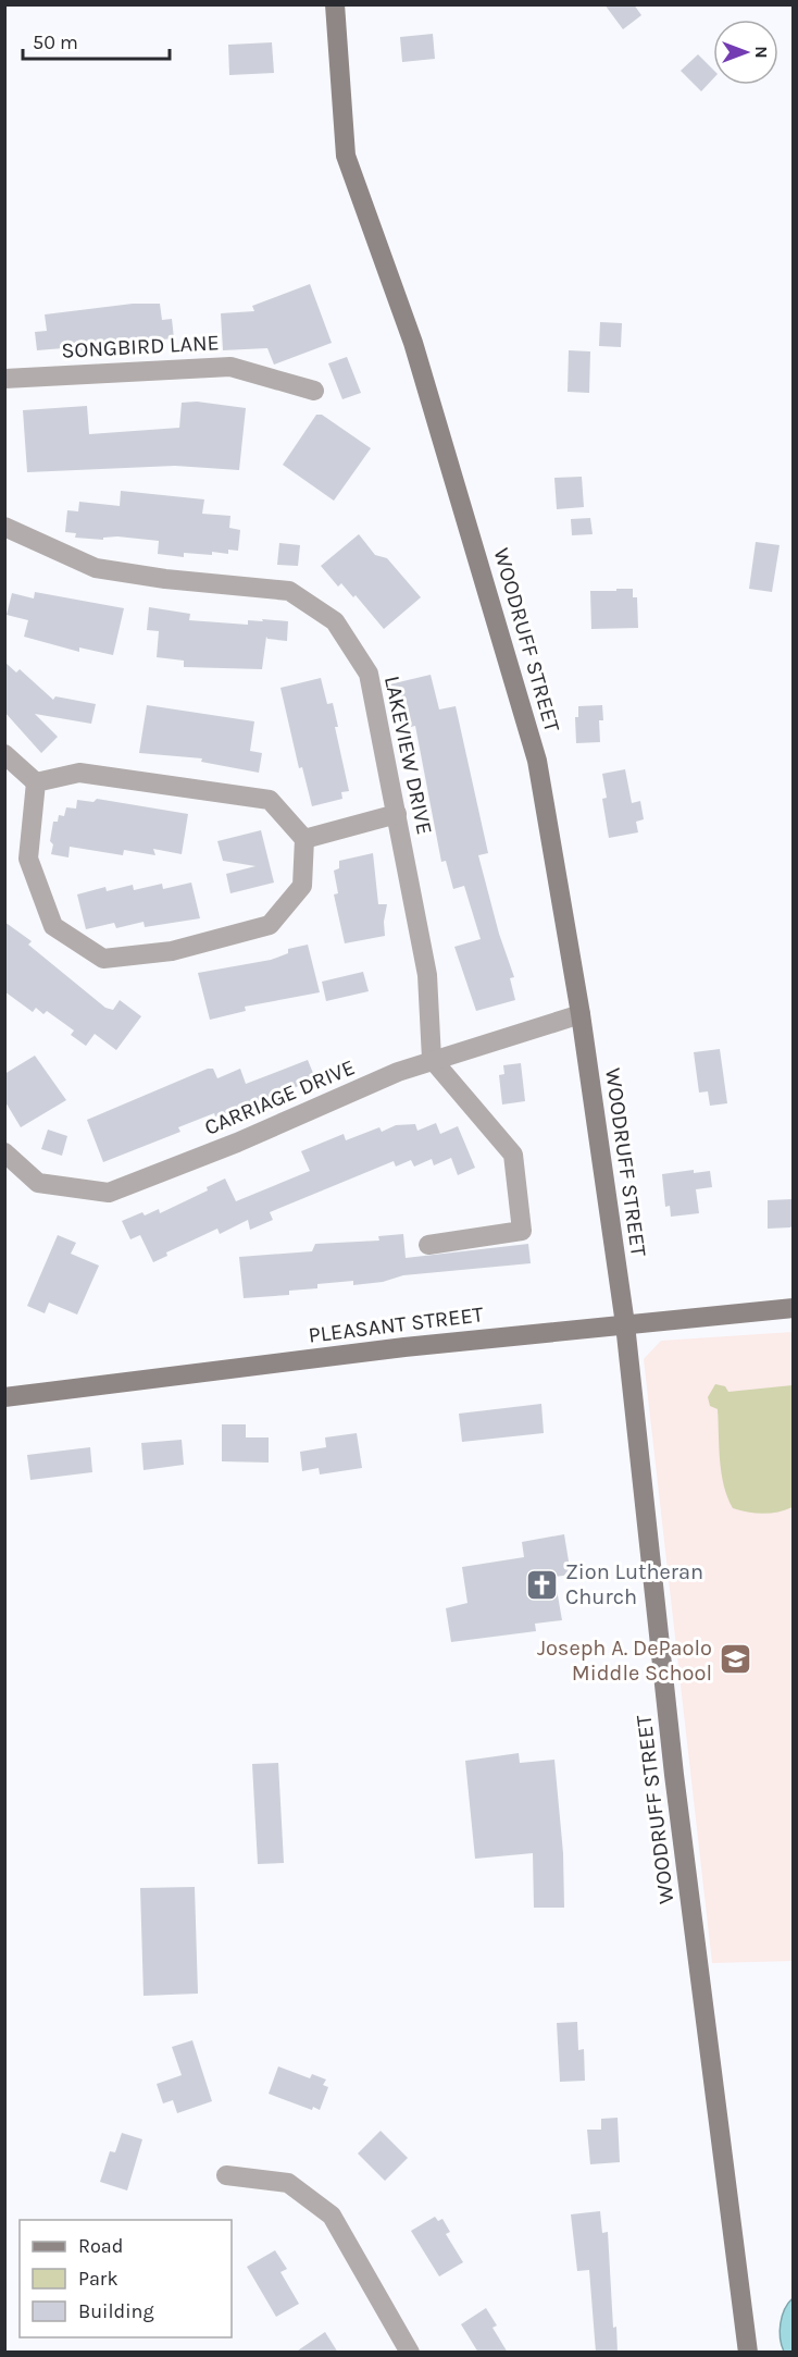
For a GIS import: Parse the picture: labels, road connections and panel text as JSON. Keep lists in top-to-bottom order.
{
  "streets": {
    "street": [
      "SONGBIRD LANE",
      "WOODRUFF STREET",
      "LAKEVIEW DRIVE",
      "CARRIAGE DRIVE",
      "PLEASANT STREET"
    ]
  },
  "crossings": [
    ["WOODRUFF STREET", "CARRIAGE DRIVE"],
    ["WOODRUFF STREET", "PLEASANT STREET"],
    ["LAKEVIEW DRIVE", "CARRIAGE DRIVE"]
  ],
  "places": {
    "church": ["Zion Lutheran Church"],
    "school or university": ["Joseph A. DePaolo Middle School"]
  },
  "legend": ["Road", "Park", "Building"],
  "scale_bar": "50 m",
  "north": "right"
}
